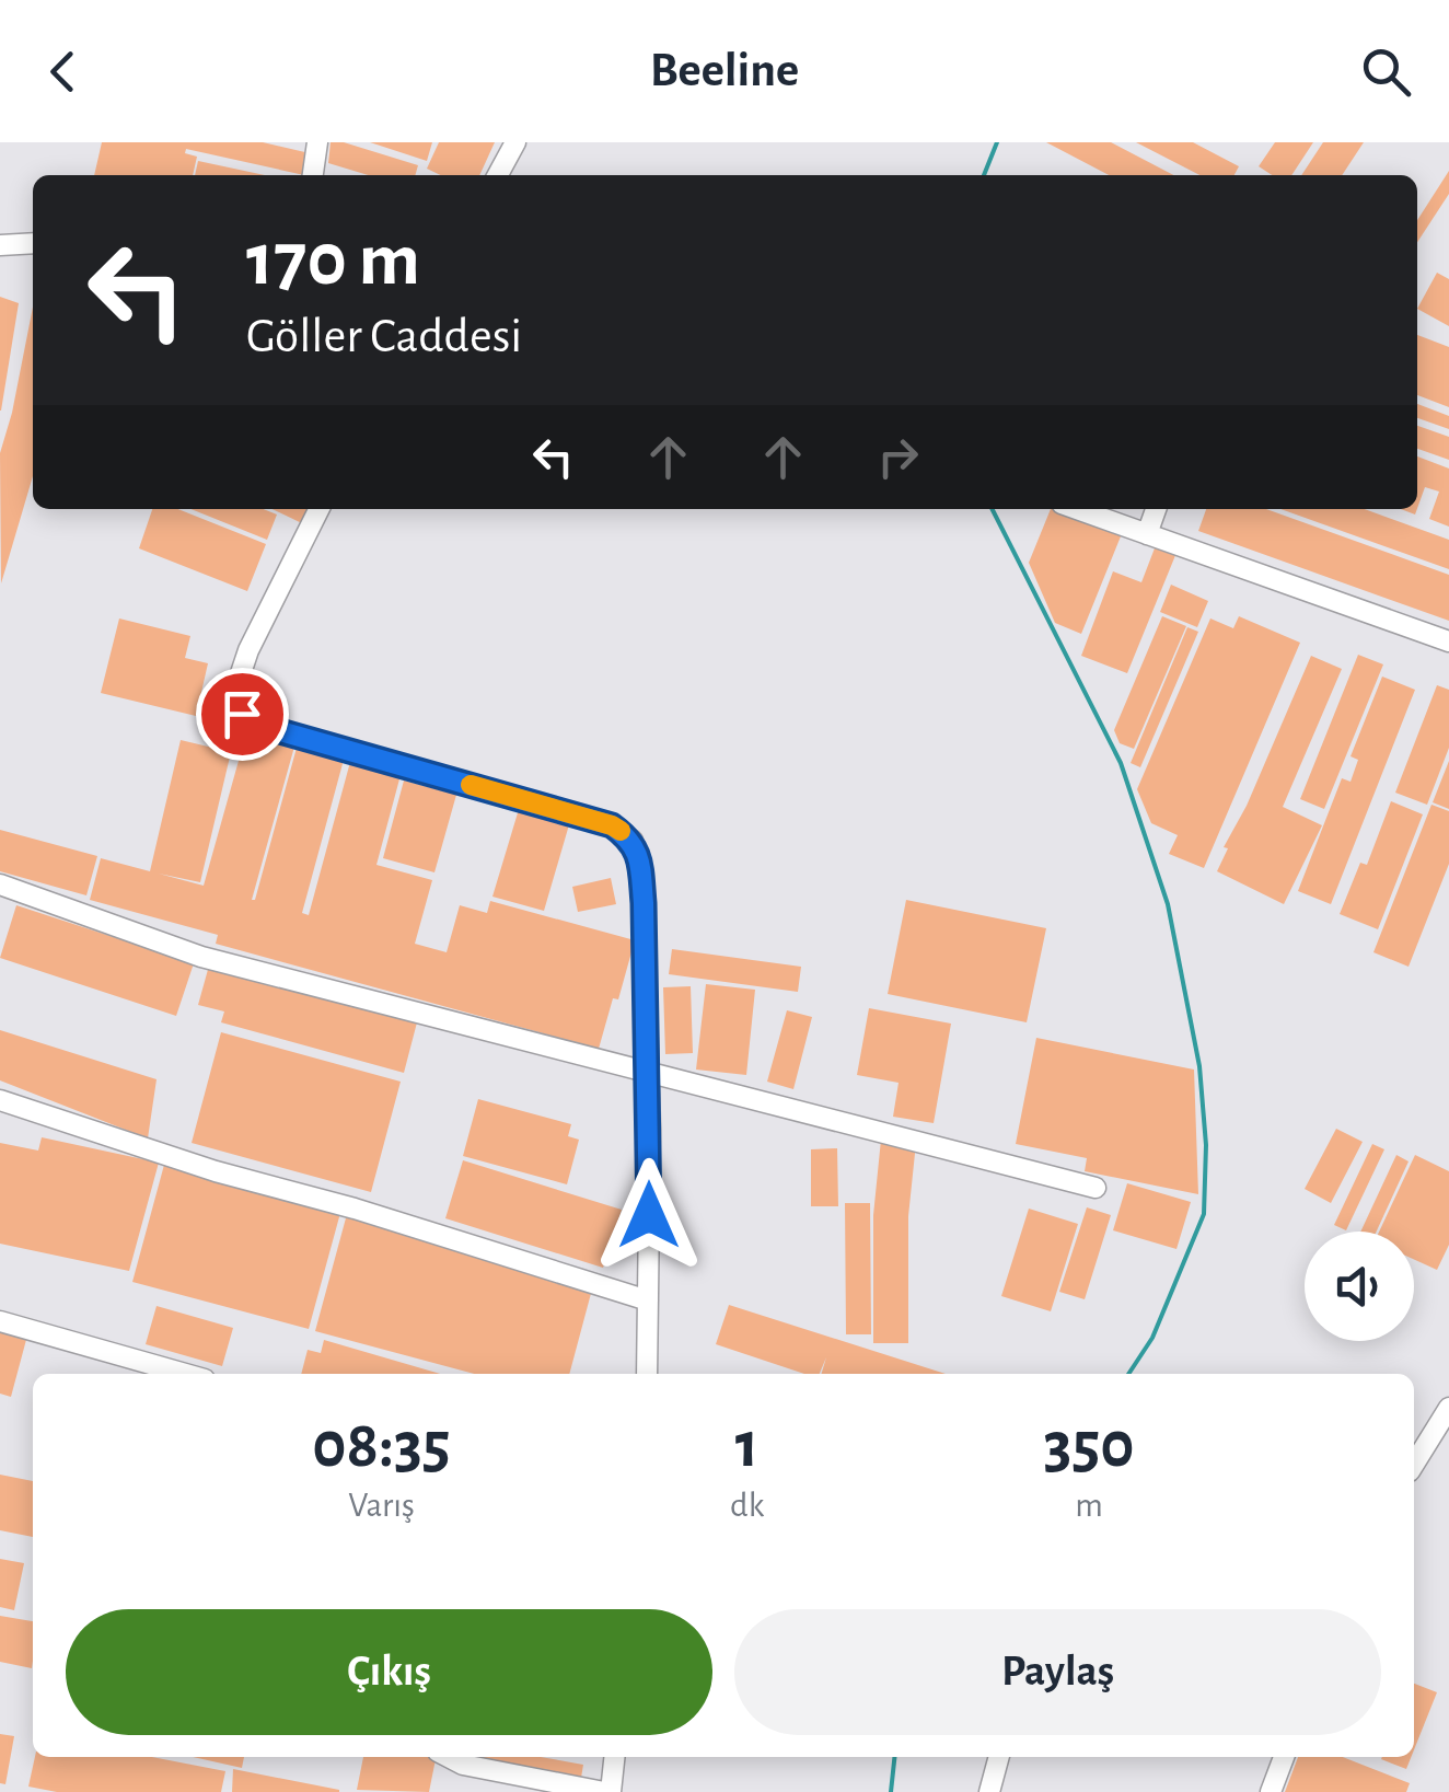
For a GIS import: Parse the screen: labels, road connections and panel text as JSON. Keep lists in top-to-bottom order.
{
  "page": {
    "header": "Beeline",
    "turn": ["170 m", "Göller Caddesi"],
    "eta": [
      "08:35",
      "Varış",
      "1",
      "dk",
      "350",
      "m"
    ],
    "buttons": ["Çıkış", "Paylaş"]
  }
}
